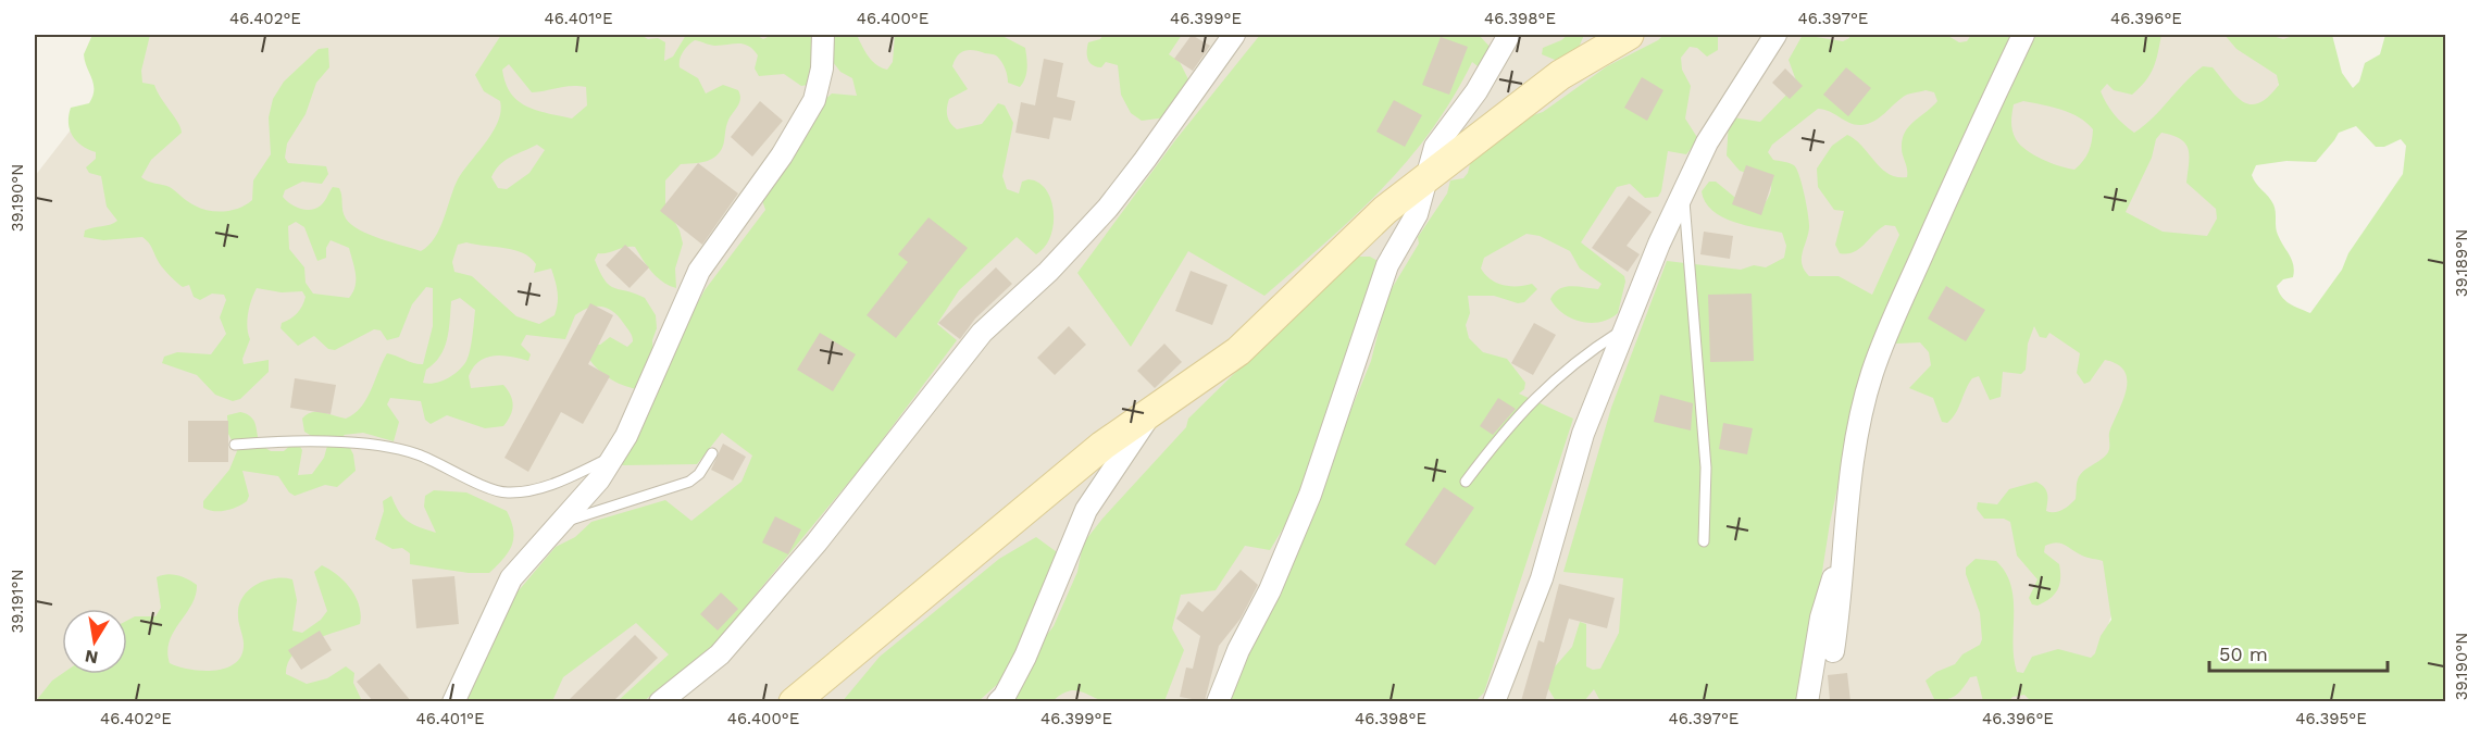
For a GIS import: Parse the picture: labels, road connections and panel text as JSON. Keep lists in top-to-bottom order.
{
  "scale_bar": "50 m",
  "north": "bottom",
  "coordinates": [
    "46.402°E",
    "46.401°E",
    "46.400°E",
    "46.399°E",
    "46.398°E",
    "46.397°E",
    "46.396°E",
    "39.190°N",
    "39.189°N",
    "39.191°N",
    "46.395°E"
  ]
}
